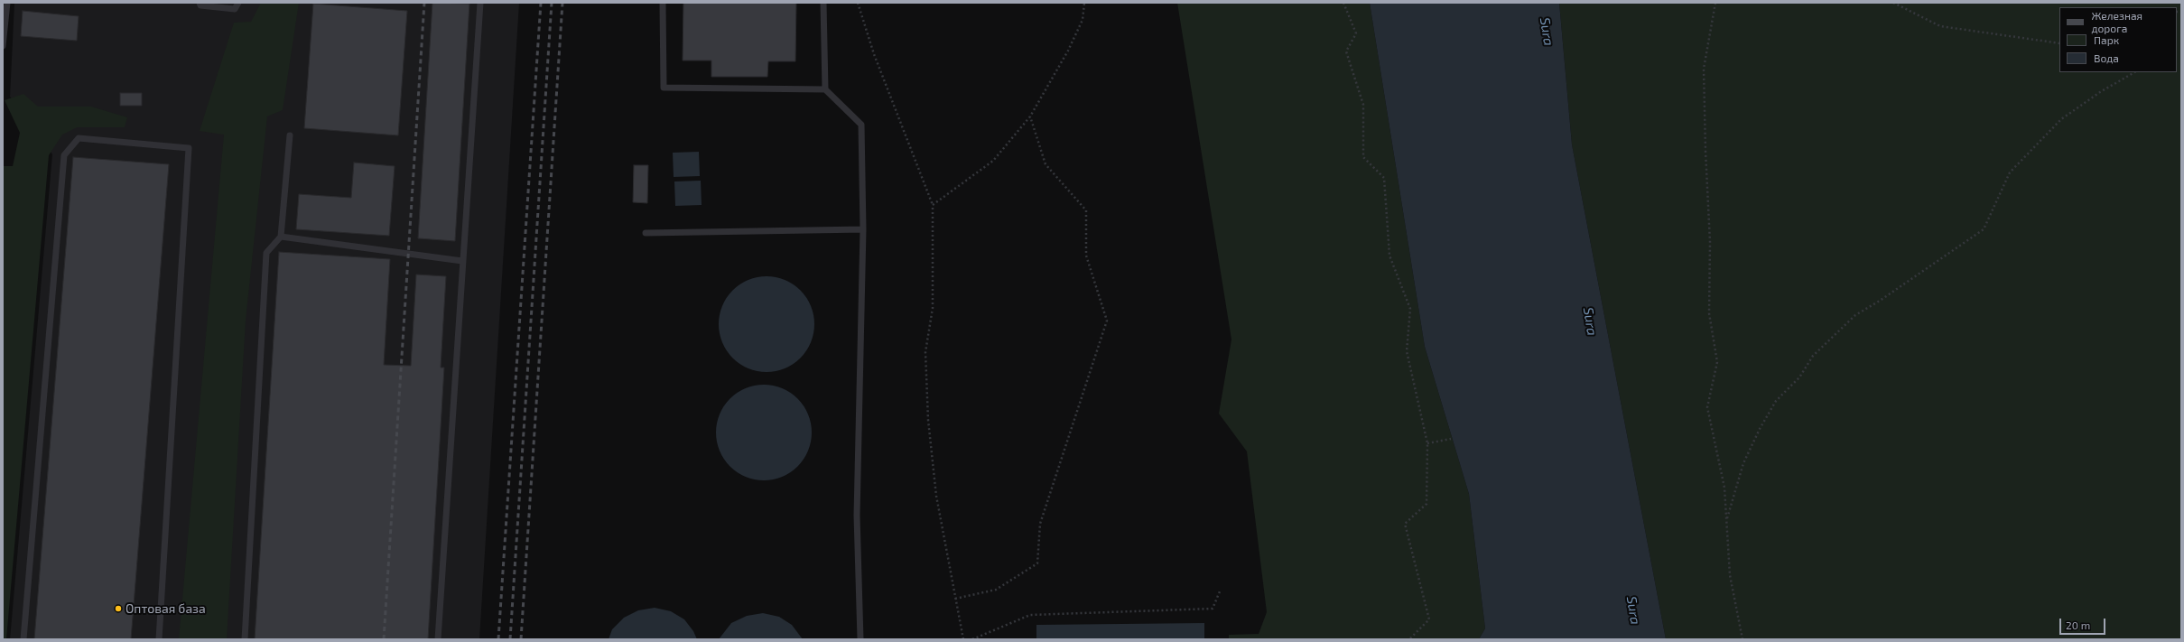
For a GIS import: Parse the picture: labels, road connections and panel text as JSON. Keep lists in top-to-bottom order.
{
  "water": ["Sura"],
  "places": ["Оптовая база"],
  "legend": ["Железная дорога", "Парк", "Вода"],
  "scale_bar": "20 m"
}
